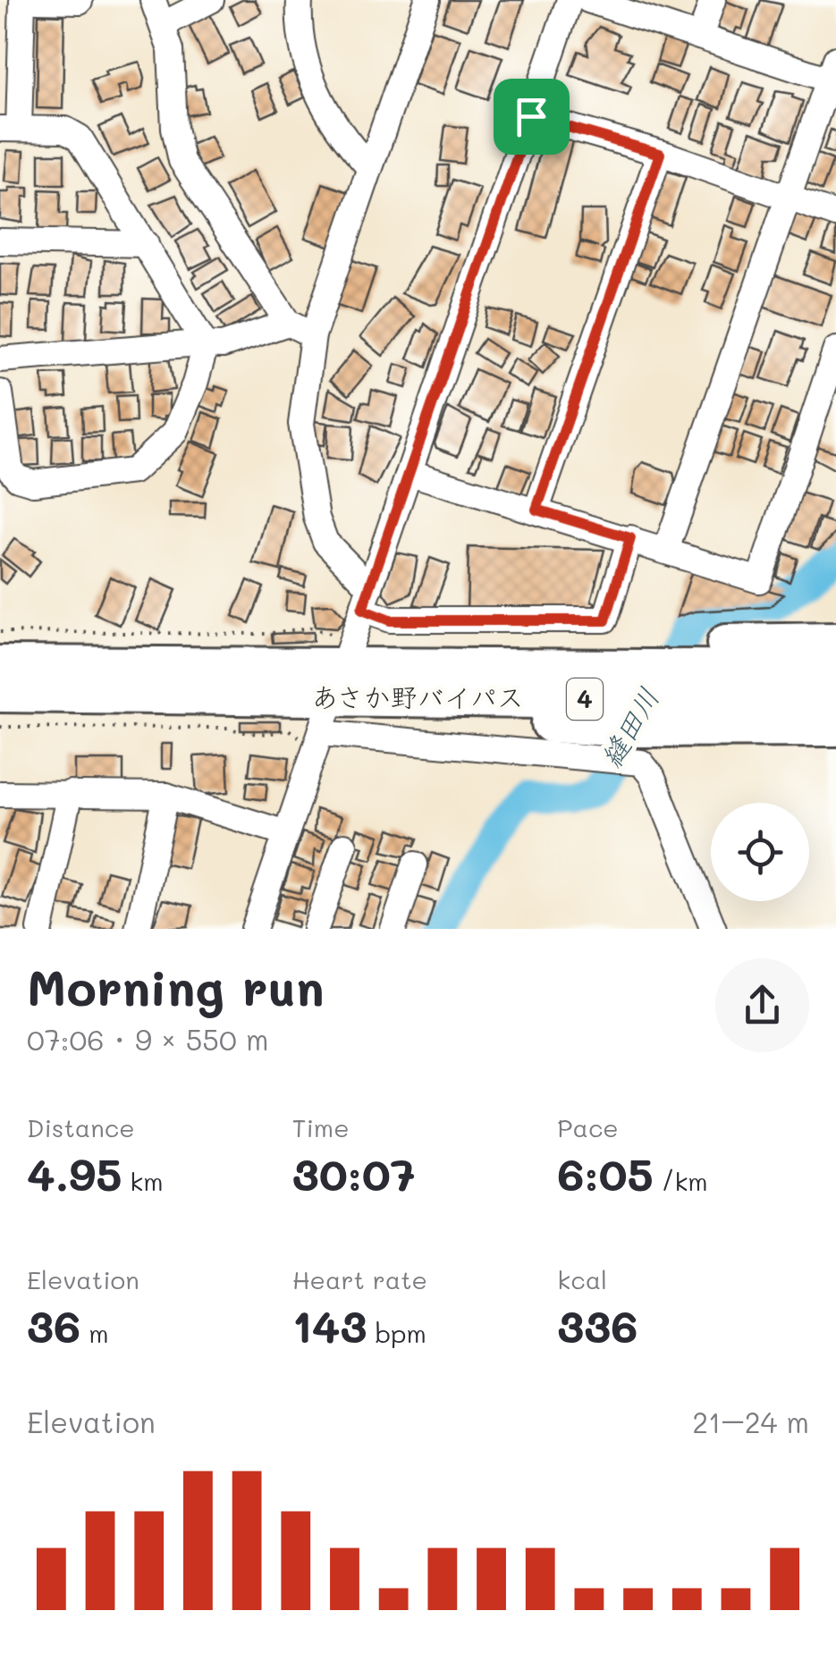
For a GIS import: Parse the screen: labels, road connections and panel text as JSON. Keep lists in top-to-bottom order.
{
  "streets": {
    "highway": ["あさか野バイパス", "4"]
  },
  "water": ["縫田川"],
  "page": {
    "heading": ["Morning run", "07:06 · 9 × 550 m"],
    "stats": [
      ["Distance", "4.95 km"],
      ["Time", "30:07"],
      ["Pace", "6:05 /km"],
      ["Elevation", "36 m"],
      ["Heart rate", "143 bpm"],
      ["kcal", "336"]
    ],
    "chart": ["Elevation", "21–24 m"]
  }
}
